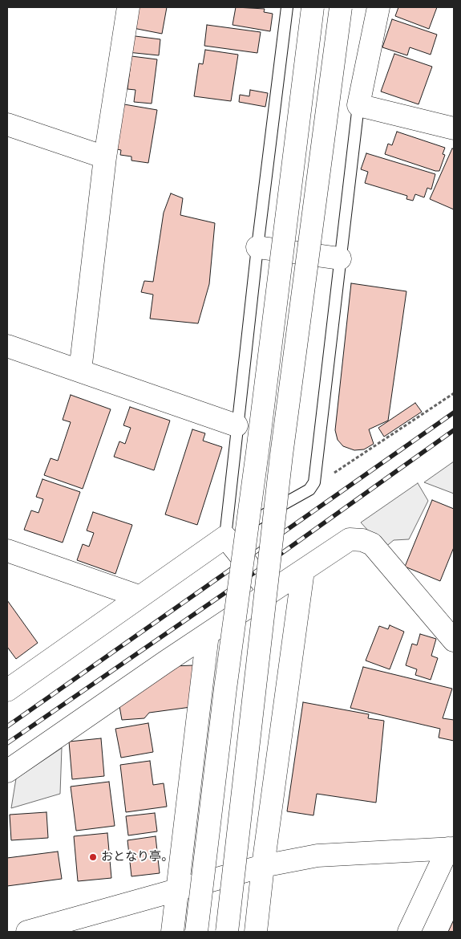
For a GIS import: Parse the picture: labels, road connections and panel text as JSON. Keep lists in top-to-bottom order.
{
  "places": ["おとなり亭。"]
}
